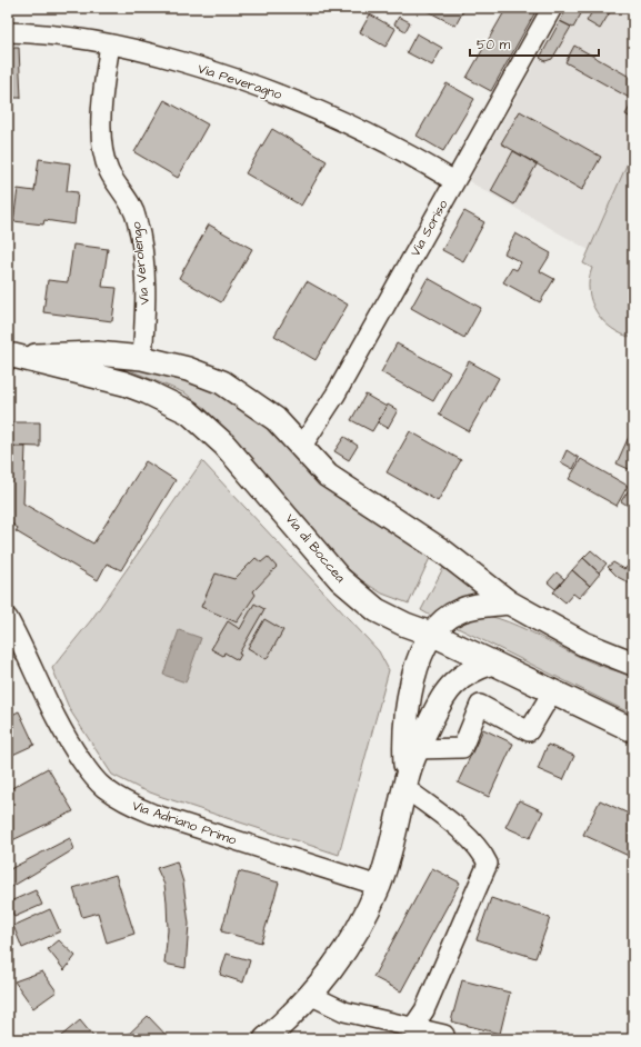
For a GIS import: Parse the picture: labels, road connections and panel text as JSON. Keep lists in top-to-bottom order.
{
  "streets": {
    "main road": ["Via di Boccea"],
    "street": [
      "Via Peveragno",
      "Via Soriso",
      "Via Verolengo",
      "Via Adriano Primo"
    ]
  },
  "crossings": [
    ["Via Peveragno", "Via Soriso"],
    ["Via Peveragno", "Via Verolengo"],
    ["Via Soriso", "Via di Boccea"],
    ["Via Verolengo", "Via di Boccea"]
  ],
  "scale_bar": "50 m"
}
